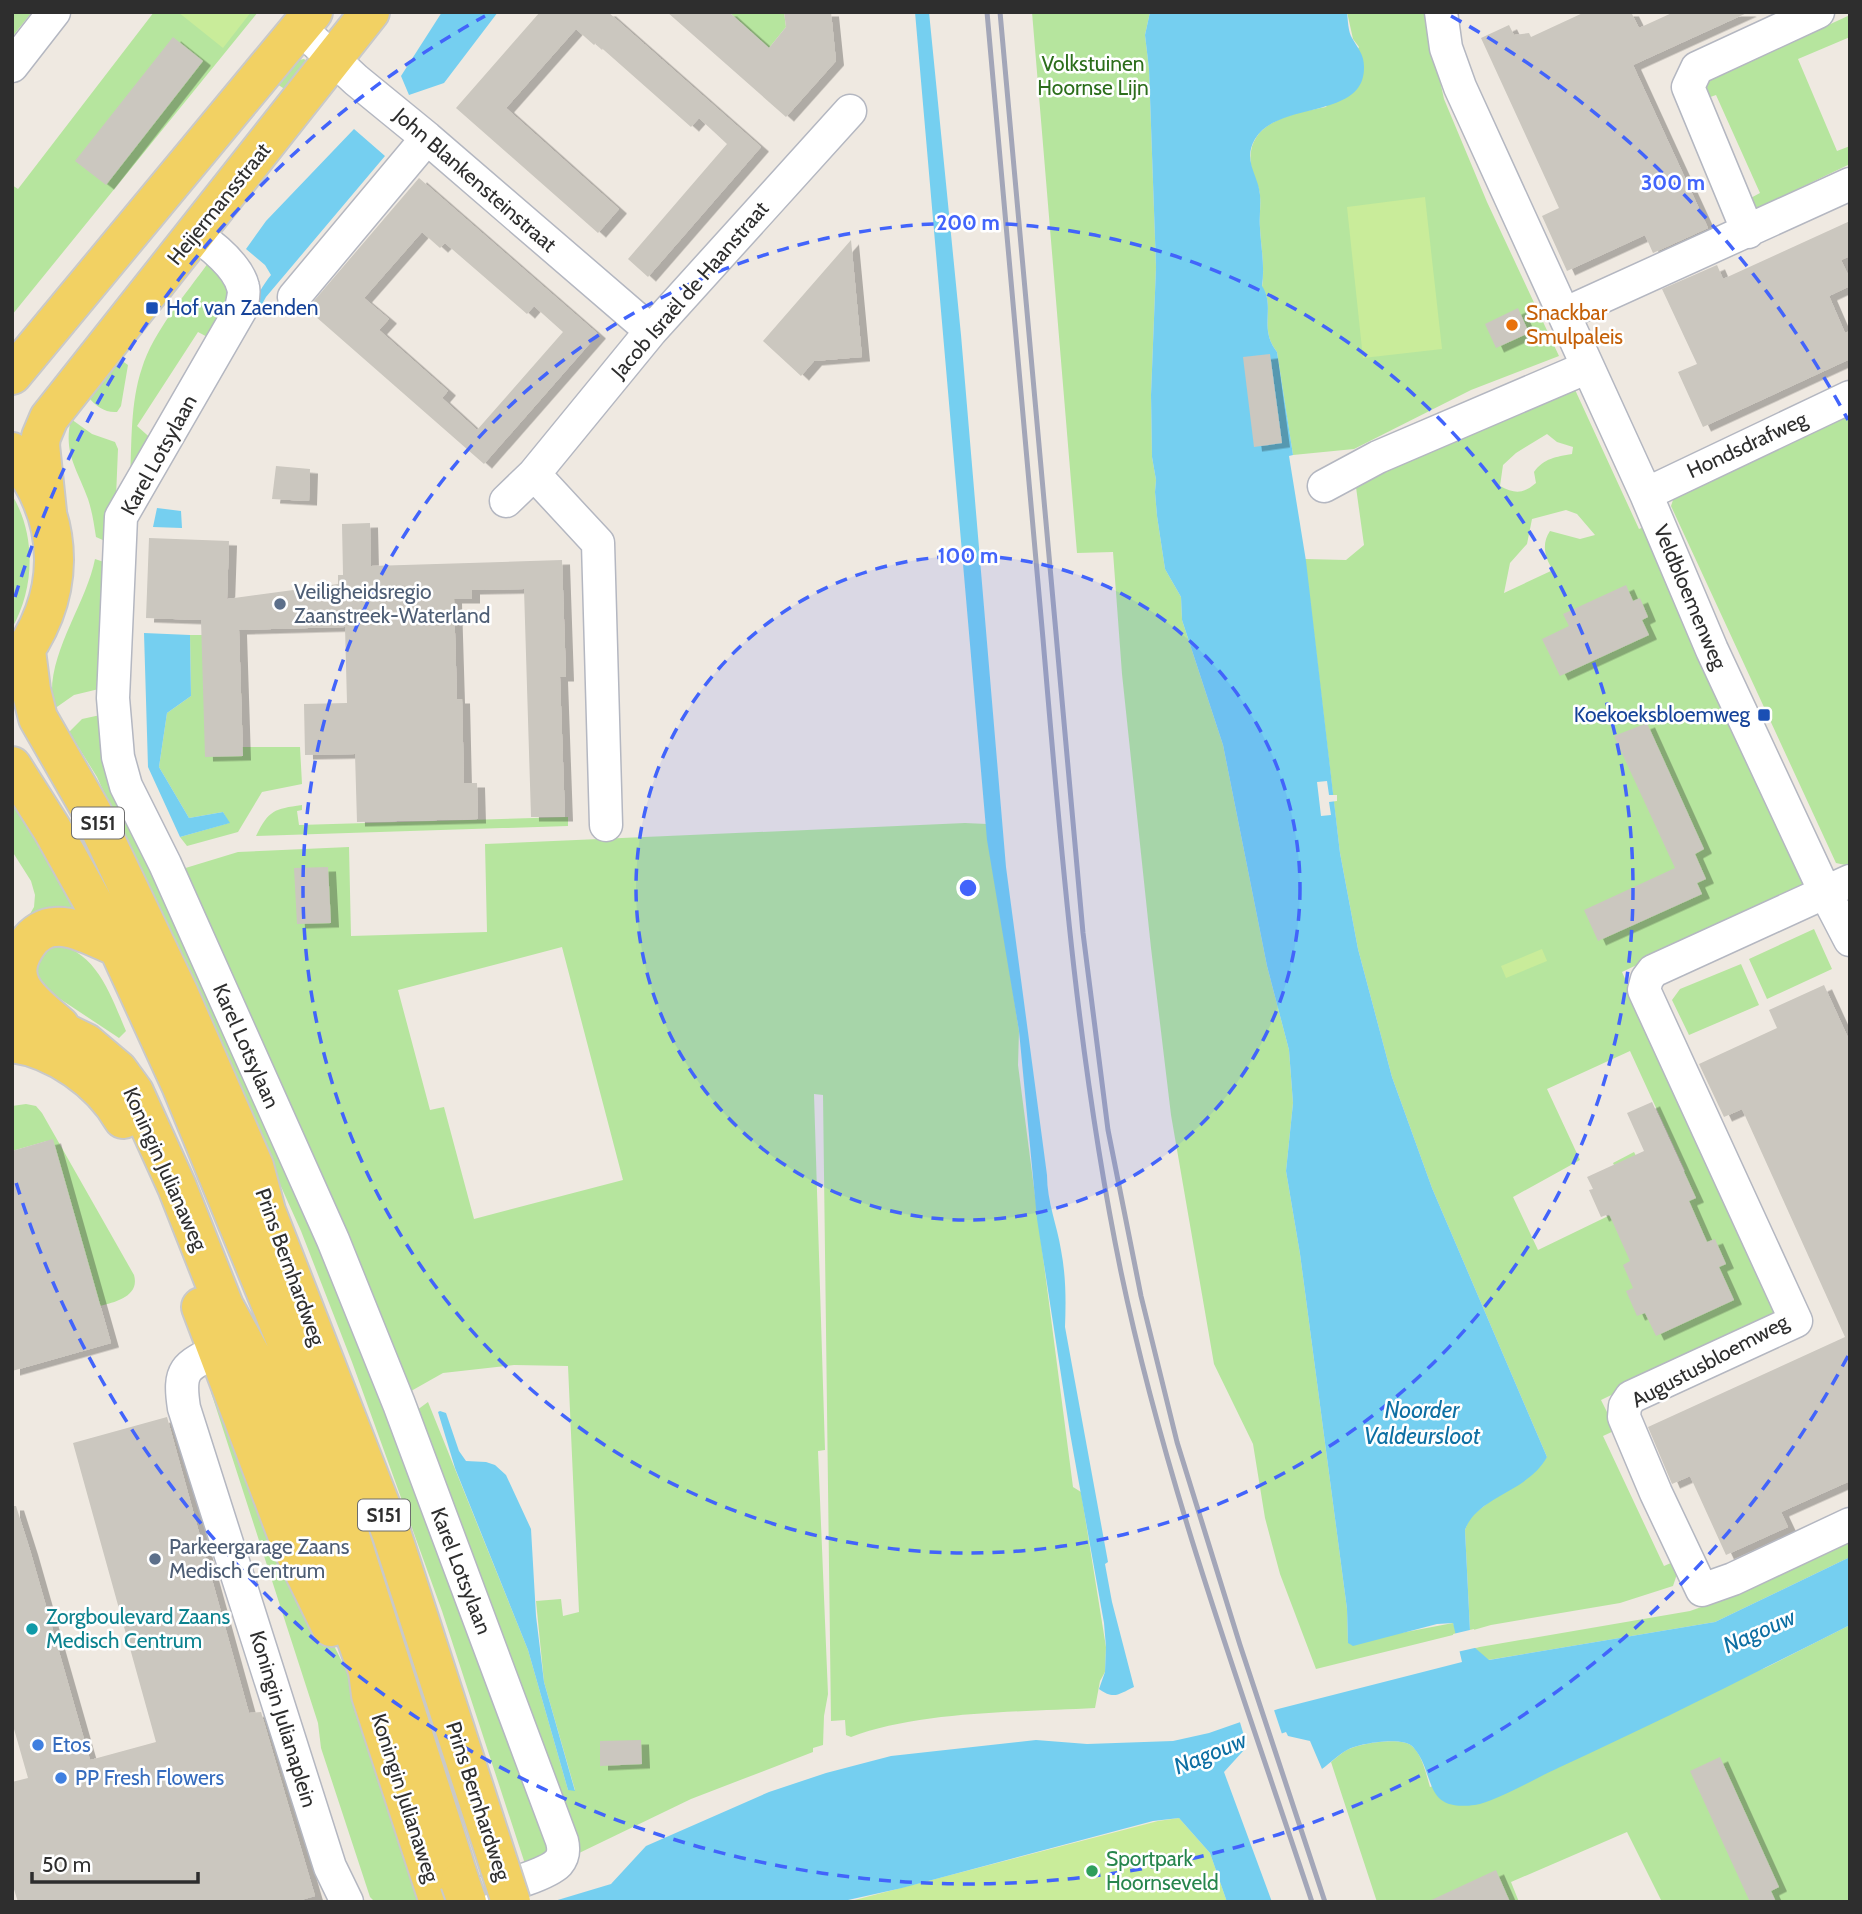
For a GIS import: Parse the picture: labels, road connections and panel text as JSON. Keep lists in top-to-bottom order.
{
  "streets": {
    "main road": [
      "Heijermansstraat",
      "S151",
      "Koningin Julianaweg",
      "Prins Bernhardweg"
    ],
    "street": [
      "John Blankensteinstraat",
      "Jacob Israël de Haanstraat",
      "Hondsdrafweg",
      "Karel Lotsylaan",
      "Veldbloemenweg",
      "Augustusbloemweg",
      "Koningin Julianaplein"
    ]
  },
  "crossings": [
    ["John Blankensteinstraat", "Heijermansstraat"],
    ["John Blankensteinstraat", "Jacob Israël de Haanstraat"],
    ["Heijermansstraat", "Karel Lotsylaan"],
    ["Heijermansstraat", "S151"],
    ["Hondsdrafweg", "Veldbloemenweg"],
    ["Veldbloemenweg", "Augustusbloemweg"],
    ["S151", "Prins Bernhardweg"],
    ["Koningin Julianaweg", "Prins Bernhardweg"],
    ["Koningin Julianaweg", "Koningin Julianaplein"]
  ],
  "water": ["Noorder Valdeursloot", "Nagouw"],
  "parks": ["Volkstuinen Hoornse Lijn"],
  "places": {
    "transit": ["Hof van Zaenden", "Koekoeksbloemweg"],
    "other": [
      "Snackbar Smulpaleis",
      "Veiligheidsregio Zaanstreek-Waterland",
      "Parkeergarage Zaans Medisch Centrum",
      "Zorgboulevard Zaans Medisch Centrum",
      "Etos",
      "PP Fresh Flowers",
      "Sportpark Hoornseveld"
    ]
  },
  "scale_bar": "50 m",
  "rings": ["300 m", "200 m", "100 m"]
}
